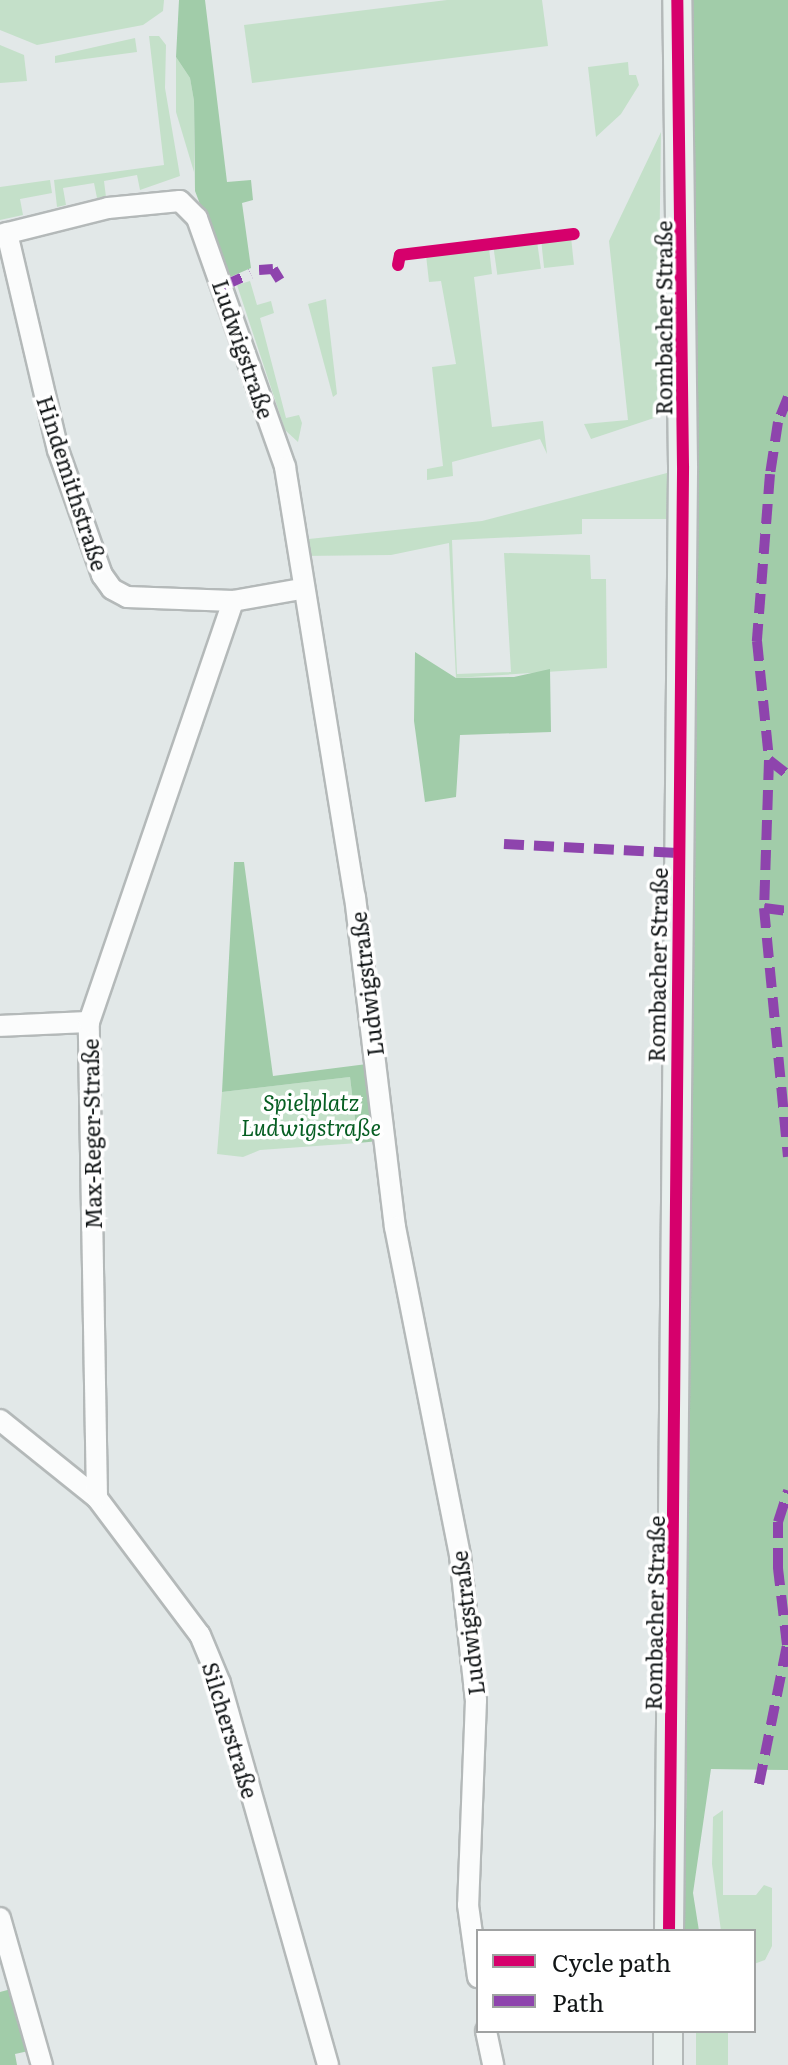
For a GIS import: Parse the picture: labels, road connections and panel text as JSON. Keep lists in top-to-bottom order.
{
  "streets": {
    "main road": ["Rombacher Straße"],
    "street": [
      "Ludwigstraße",
      "Hindemithstraße",
      "Max-Reger-Straße",
      "Silcherstraße"
    ]
  },
  "crossings": [
    ["Ludwigstraße", "Hindemithstraße"],
    ["Hindemithstraße", "Max-Reger-Straße"],
    ["Max-Reger-Straße", "Silcherstraße"]
  ],
  "parks": ["Spielplatz Ludwigstraße"],
  "legend": ["Cycle path", "Path"]
}
